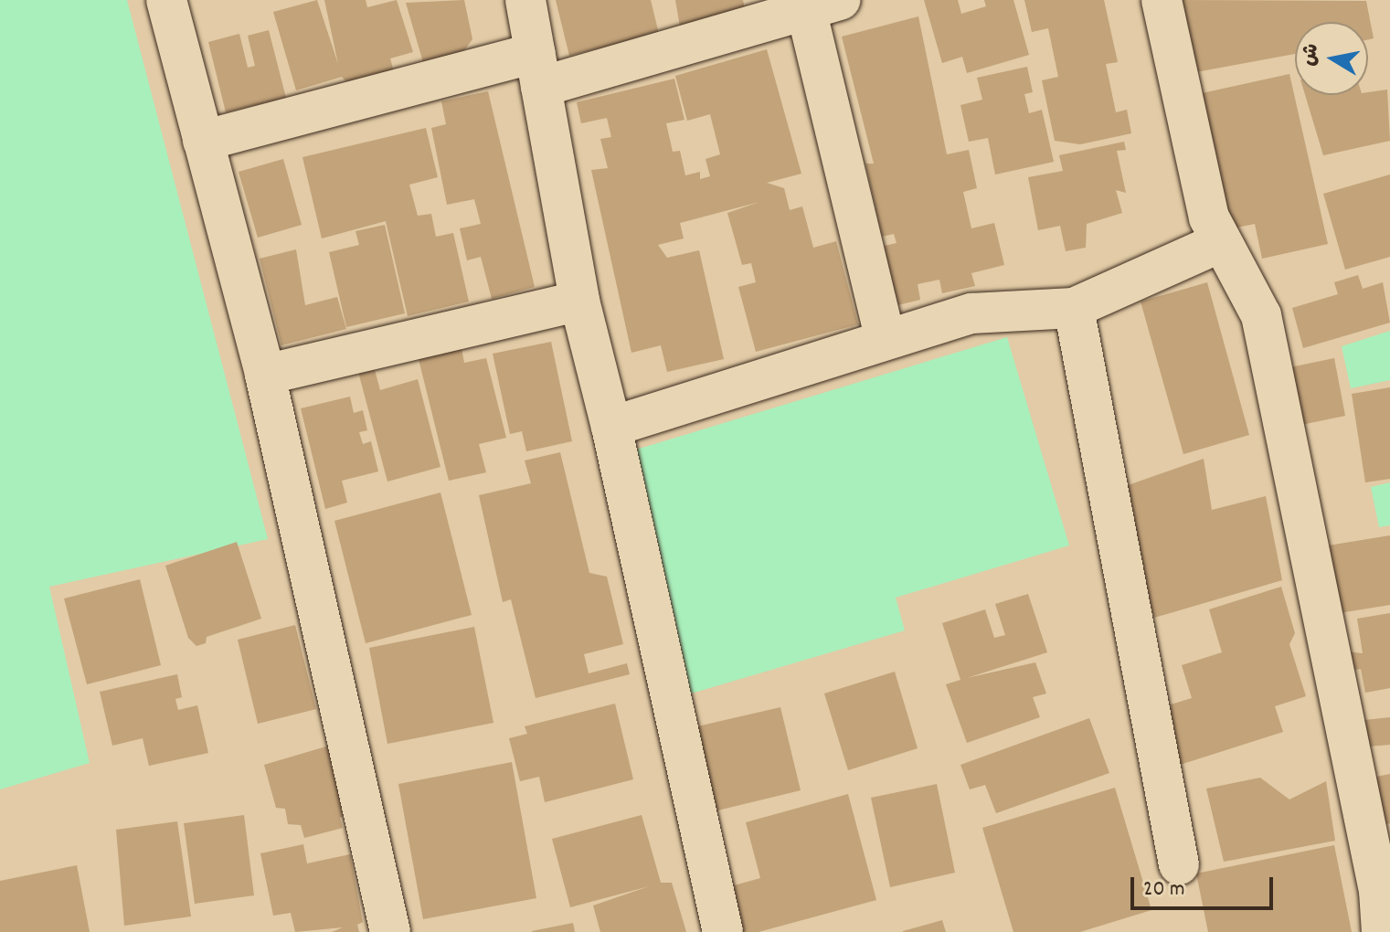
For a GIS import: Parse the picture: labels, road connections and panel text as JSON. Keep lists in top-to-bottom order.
{
  "scale_bar": "20 m",
  "north": "left"
}
